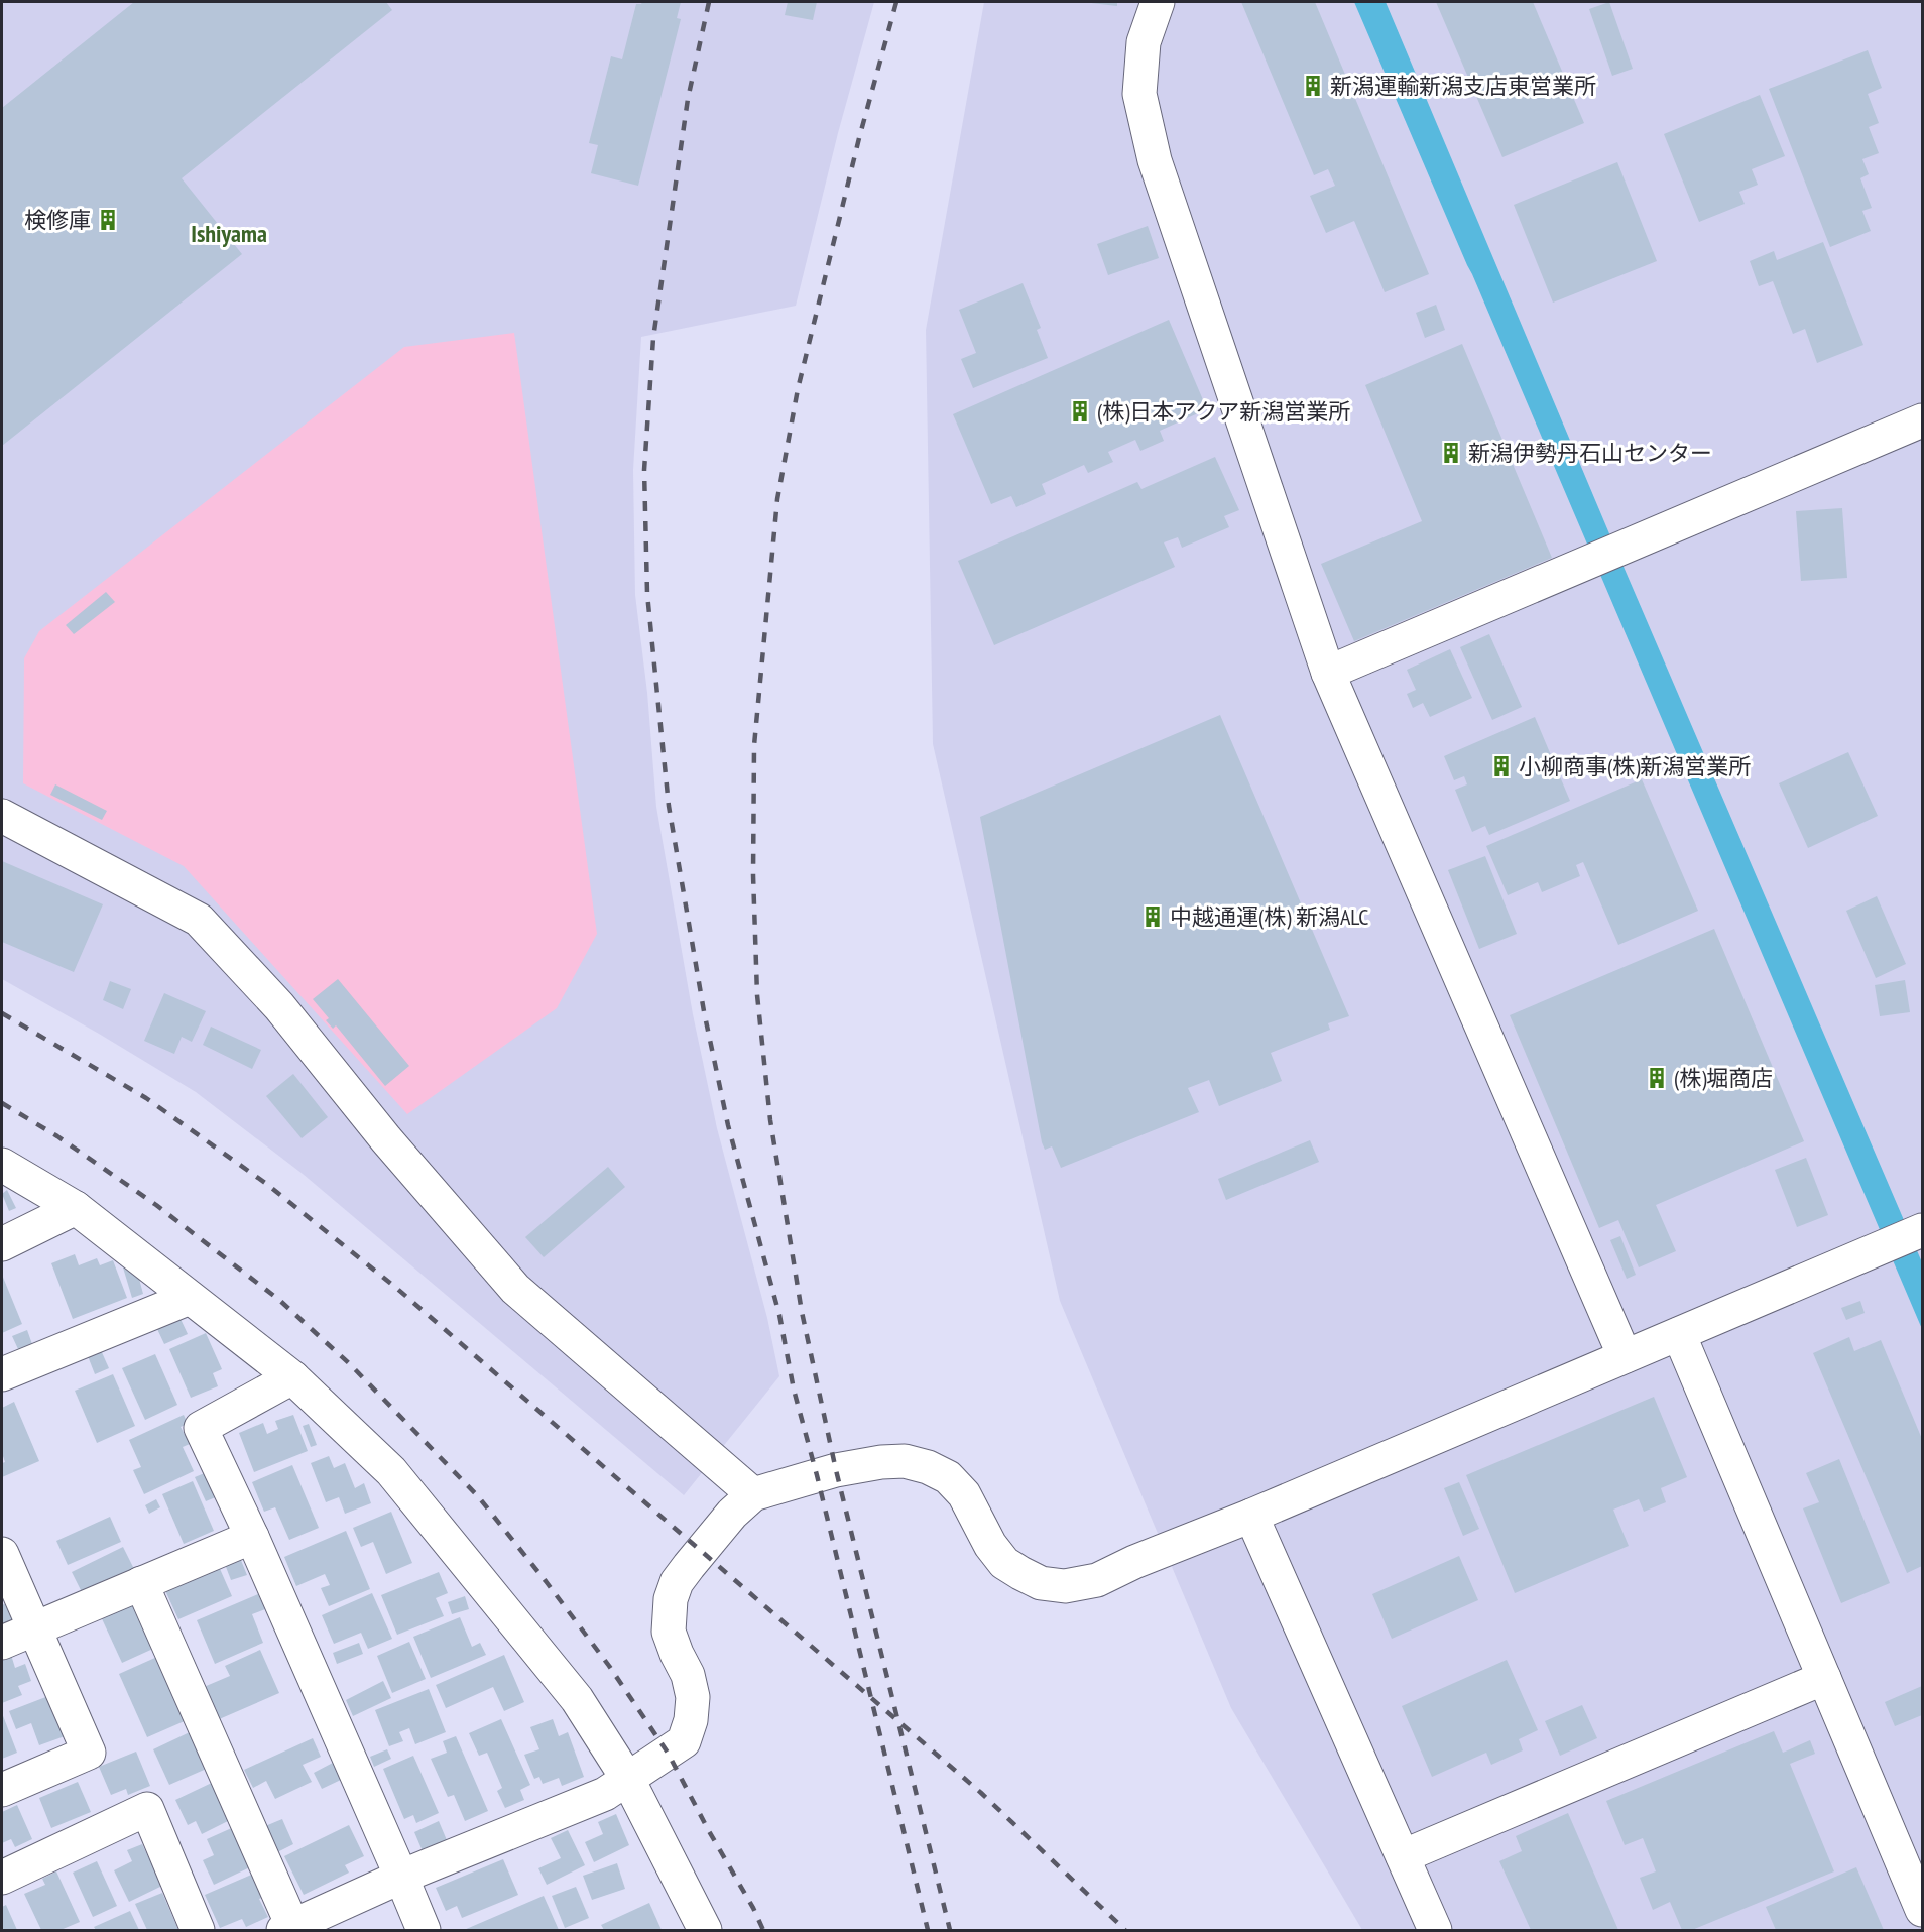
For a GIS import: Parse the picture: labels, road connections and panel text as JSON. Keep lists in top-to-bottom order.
{
  "districts": ["Ishiyama"],
  "places": {
    "building": [
      "新潟運輸新潟支店東営業所",
      "検修庫",
      "(株)日本アクア新潟営業所",
      "新潟伊勢丹石山センター",
      "小柳商事(株)新潟営業所",
      "中越通運(株) 新潟ALC",
      "(株)堀商店"
    ]
  }
}
